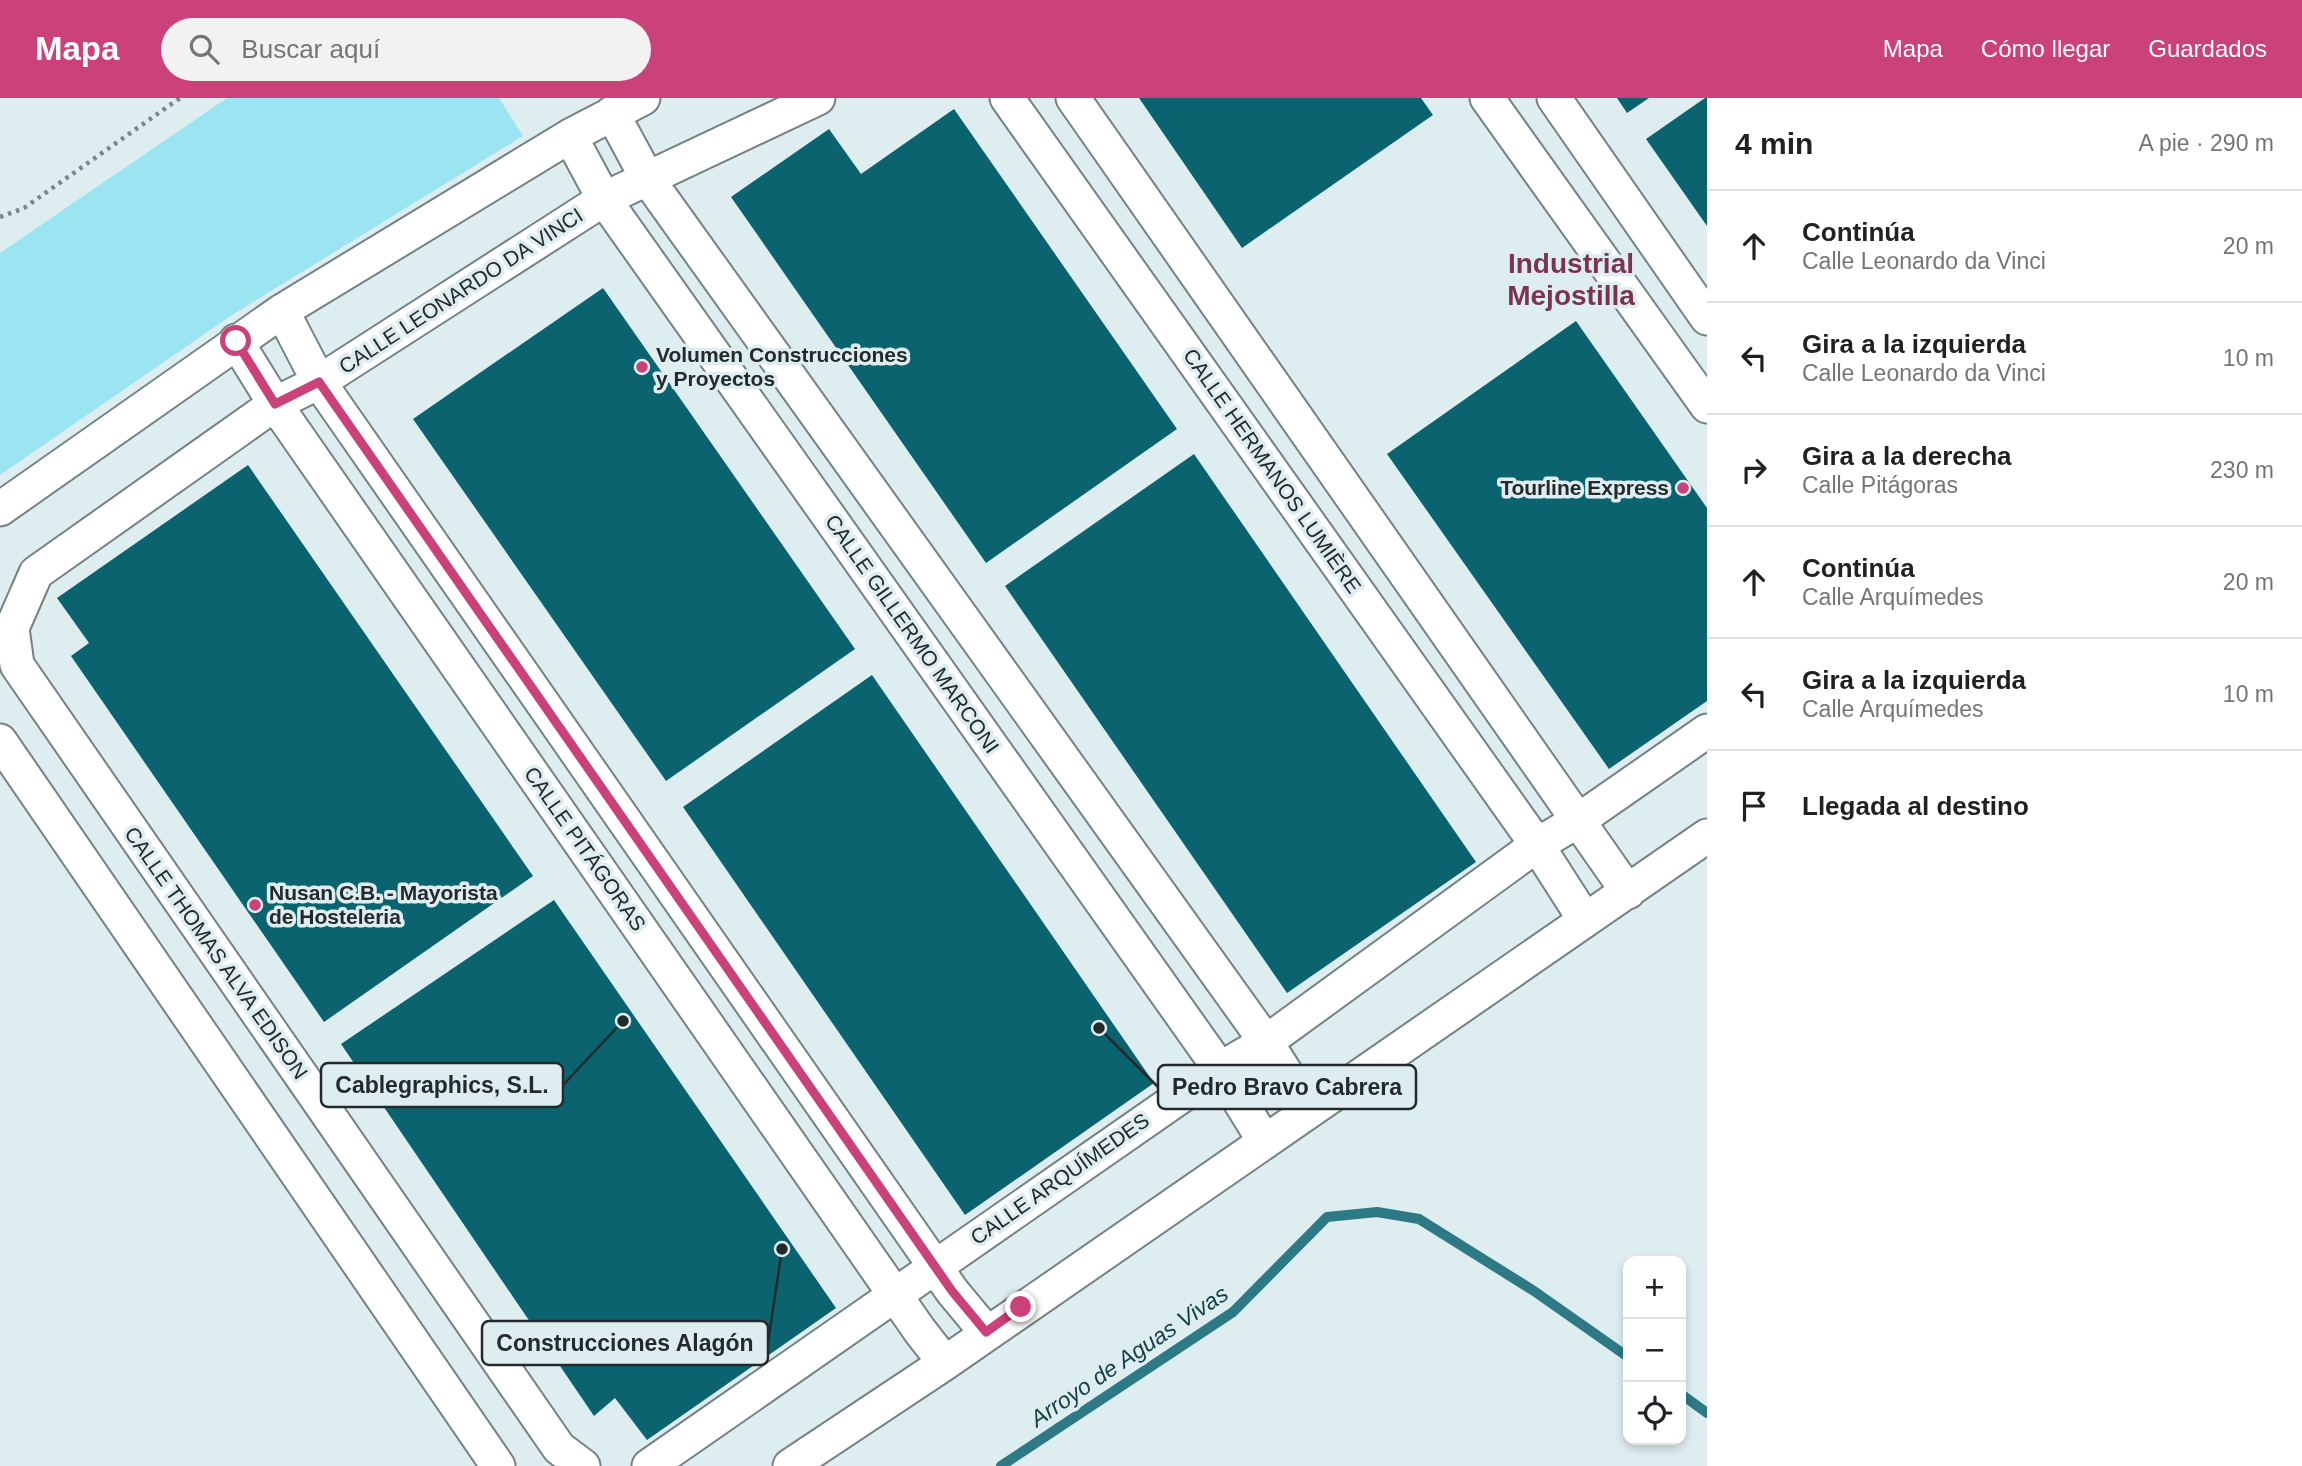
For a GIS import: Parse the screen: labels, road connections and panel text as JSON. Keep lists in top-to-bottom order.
{
  "streets": {
    "street": [
      "CALLE LEONARDO DA VINCI",
      "CALLE HERMANOS LUMIÈRE",
      "CALLE GILLERMO MARCONI",
      "CALLE PITÁGORAS",
      "CALLE THOMAS ALVA EDISON",
      "CALLE ARQUÍMEDES"
    ]
  },
  "crossings": [
    ["CALLE LEONARDO DA VINCI", "CALLE GILLERMO MARCONI"],
    ["CALLE LEONARDO DA VINCI", "CALLE PITÁGORAS"],
    ["CALLE LEONARDO DA VINCI", "CALLE THOMAS ALVA EDISON"],
    ["CALLE HERMANOS LUMIÈRE", "CALLE ARQUÍMEDES"],
    ["CALLE GILLERMO MARCONI", "CALLE ARQUÍMEDES"],
    ["CALLE PITÁGORAS", "CALLE ARQUÍMEDES"]
  ],
  "districts": ["Industrial Mejostilla"],
  "water": ["Arroyo de Aguas Vivas"],
  "places": [
    "Volumen Construcciones y Proyectos",
    "Tourline Express",
    "Nusan C.B. - Mayorista de Hosteleria",
    "Cablegraphics, S.L.",
    "Pedro Bravo Cabrera",
    "Construcciones Alagón"
  ],
  "page": {
    "header": "Mapa",
    "search": "Buscar aquí",
    "nav": ["Mapa", "Cómo llegar", "Guardados"],
    "heading": ["4 min", "A pie · 290 m"],
    "list": [
      ["Continúa", "Calle Leonardo da Vinci", "20 m"],
      ["Gira a la izquierda", "Calle Leonardo da Vinci", "10 m"],
      ["Gira a la derecha", "Calle Pitágoras", "230 m"],
      ["Continúa", "Calle Arquímedes", "20 m"],
      ["Gira a la izquierda", "Calle Arquímedes", "10 m"],
      "Llegada al destino"
    ],
    "map_buttons": ["+", "−"]
  }
}
